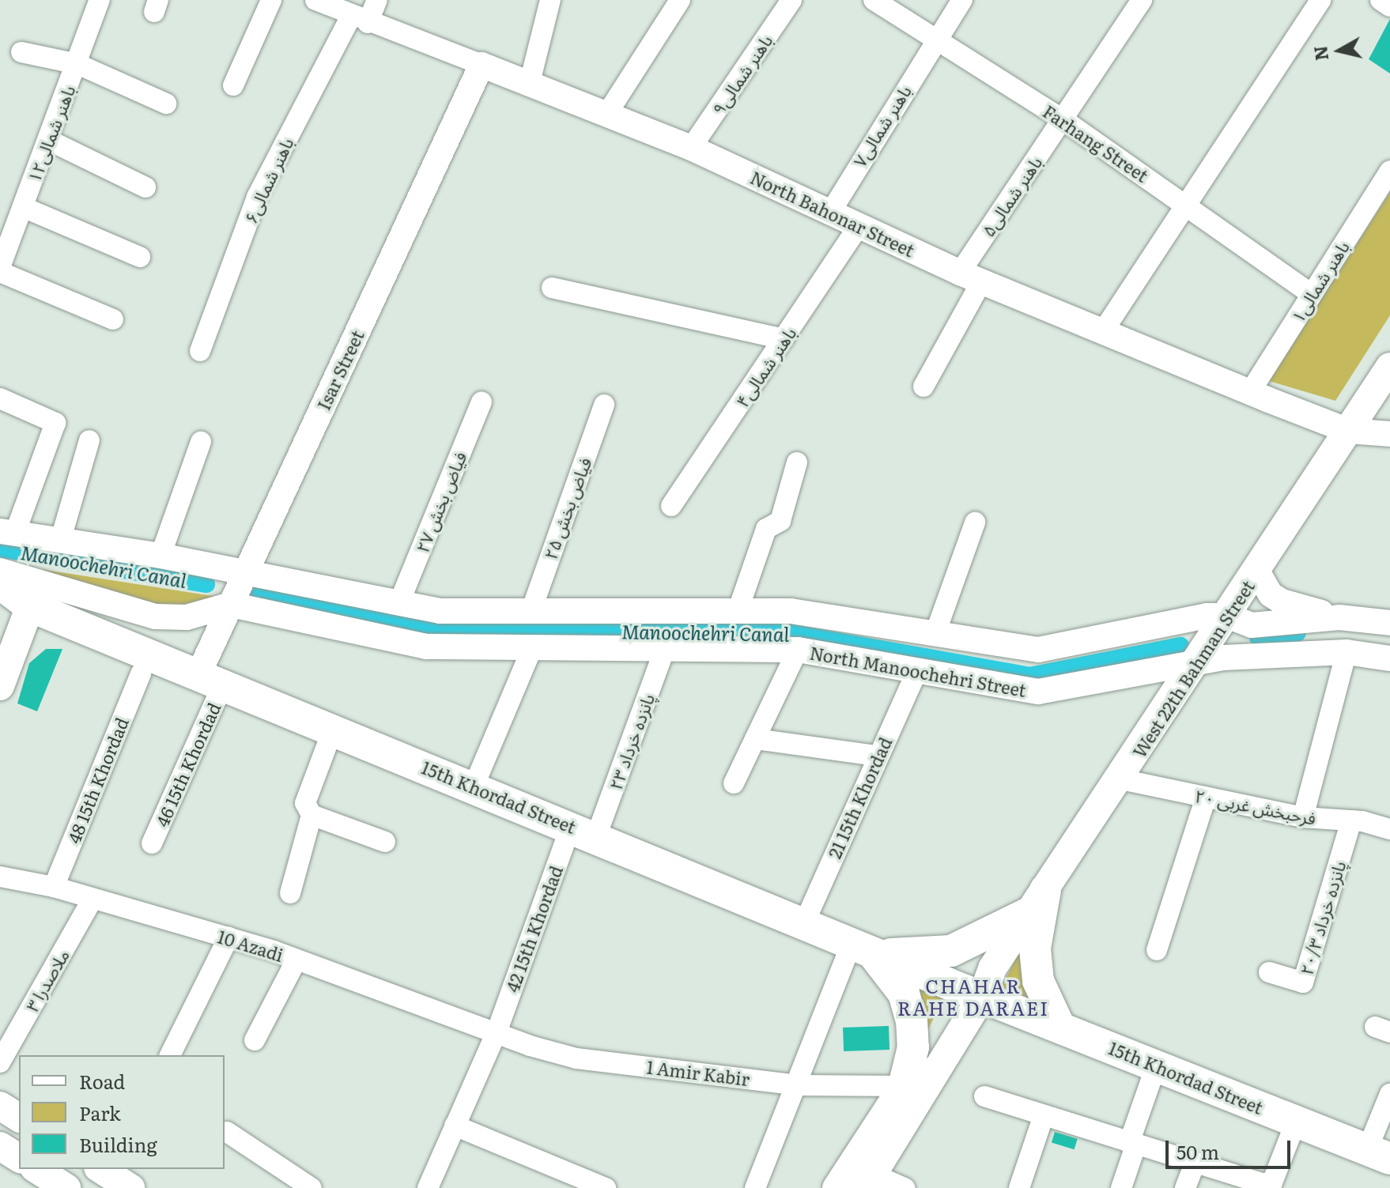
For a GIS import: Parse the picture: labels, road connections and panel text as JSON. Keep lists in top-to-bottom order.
{
  "streets": {
    "main road": ["West 22th Bahman Street", "15th Khordad Street"],
    "street": [
      "باهنر شمالی۹",
      "باهنر شمالی۷",
      "باهنر شمالی۱۲",
      "Farhang Street",
      "باهنر شمالی۶",
      "باهنر شمالی۵",
      "North Bahonar Street",
      "باهنر شمالی۱",
      "باهنر شمالی۴",
      "Isar Street",
      "فیاض بخش ۲۷",
      "فیاض بخش ۲۵",
      "North Manoochehri Street",
      "پانزده خرداد ۲۳",
      "46 15th Khordad",
      "48 15th Khordad",
      "21 15th Khordad",
      "فرحبخش غربی ۲۰",
      "پانزده خرداد ۲۰/۳",
      "42 15th Khordad",
      "10 Azadi",
      "ملاصدرا ۳",
      "1 Amir Kabir"
    ]
  },
  "crossings": [
    ["باهنر شمالی۹", "North Bahonar Street"],
    ["باهنر شمالی۷", "Farhang Street"],
    ["باهنر شمالی۷", "North Bahonar Street"],
    ["Farhang Street", "باهنر شمالی۵"],
    ["Farhang Street", "باهنر شمالی۱"],
    ["باهنر شمالی۶", "North Bahonar Street"],
    ["باهنر شمالی۵", "North Bahonar Street"],
    ["North Bahonar Street", "باهنر شمالی۱"],
    ["North Bahonar Street", "باهنر شمالی۴"],
    ["North Bahonar Street", "Isar Street"],
    ["North Bahonar Street", "West 22th Bahman Street"],
    ["Isar Street", "North Manoochehri Street"],
    ["Isar Street", "46 15th Khordad"],
    ["Isar Street", "15th Khordad Street"],
    ["West 22th Bahman Street", "North Manoochehri Street"],
    ["West 22th Bahman Street", "15th Khordad Street"],
    ["West 22th Bahman Street", "فرحبخش غربی ۲۰"],
    ["North Manoochehri Street", "پانزده خرداد ۲۳"],
    ["North Manoochehri Street", "21 15th Khordad"],
    ["پانزده خرداد ۲۳", "15th Khordad Street"],
    ["پانزده خرداد ۲۳", "42 15th Khordad"],
    ["46 15th Khordad", "15th Khordad Street"],
    ["48 15th Khordad", "10 Azadi"],
    ["15th Khordad Street", "21 15th Khordad"],
    ["15th Khordad Street", "42 15th Khordad"],
    ["فرحبخش غربی ۲۰", "پانزده خرداد ۲۰/۳"],
    ["42 15th Khordad", "10 Azadi"],
    ["42 15th Khordad", "1 Amir Kabir"],
    ["10 Azadi", "ملاصدرا ۳"],
    ["10 Azadi", "1 Amir Kabir"]
  ],
  "districts": ["CHAHAR RAHE DARAEI"],
  "water": ["Manoochehri Canal"],
  "legend": ["Road", "Park", "Building"],
  "scale_bar": "50 m",
  "north": "left"
}
